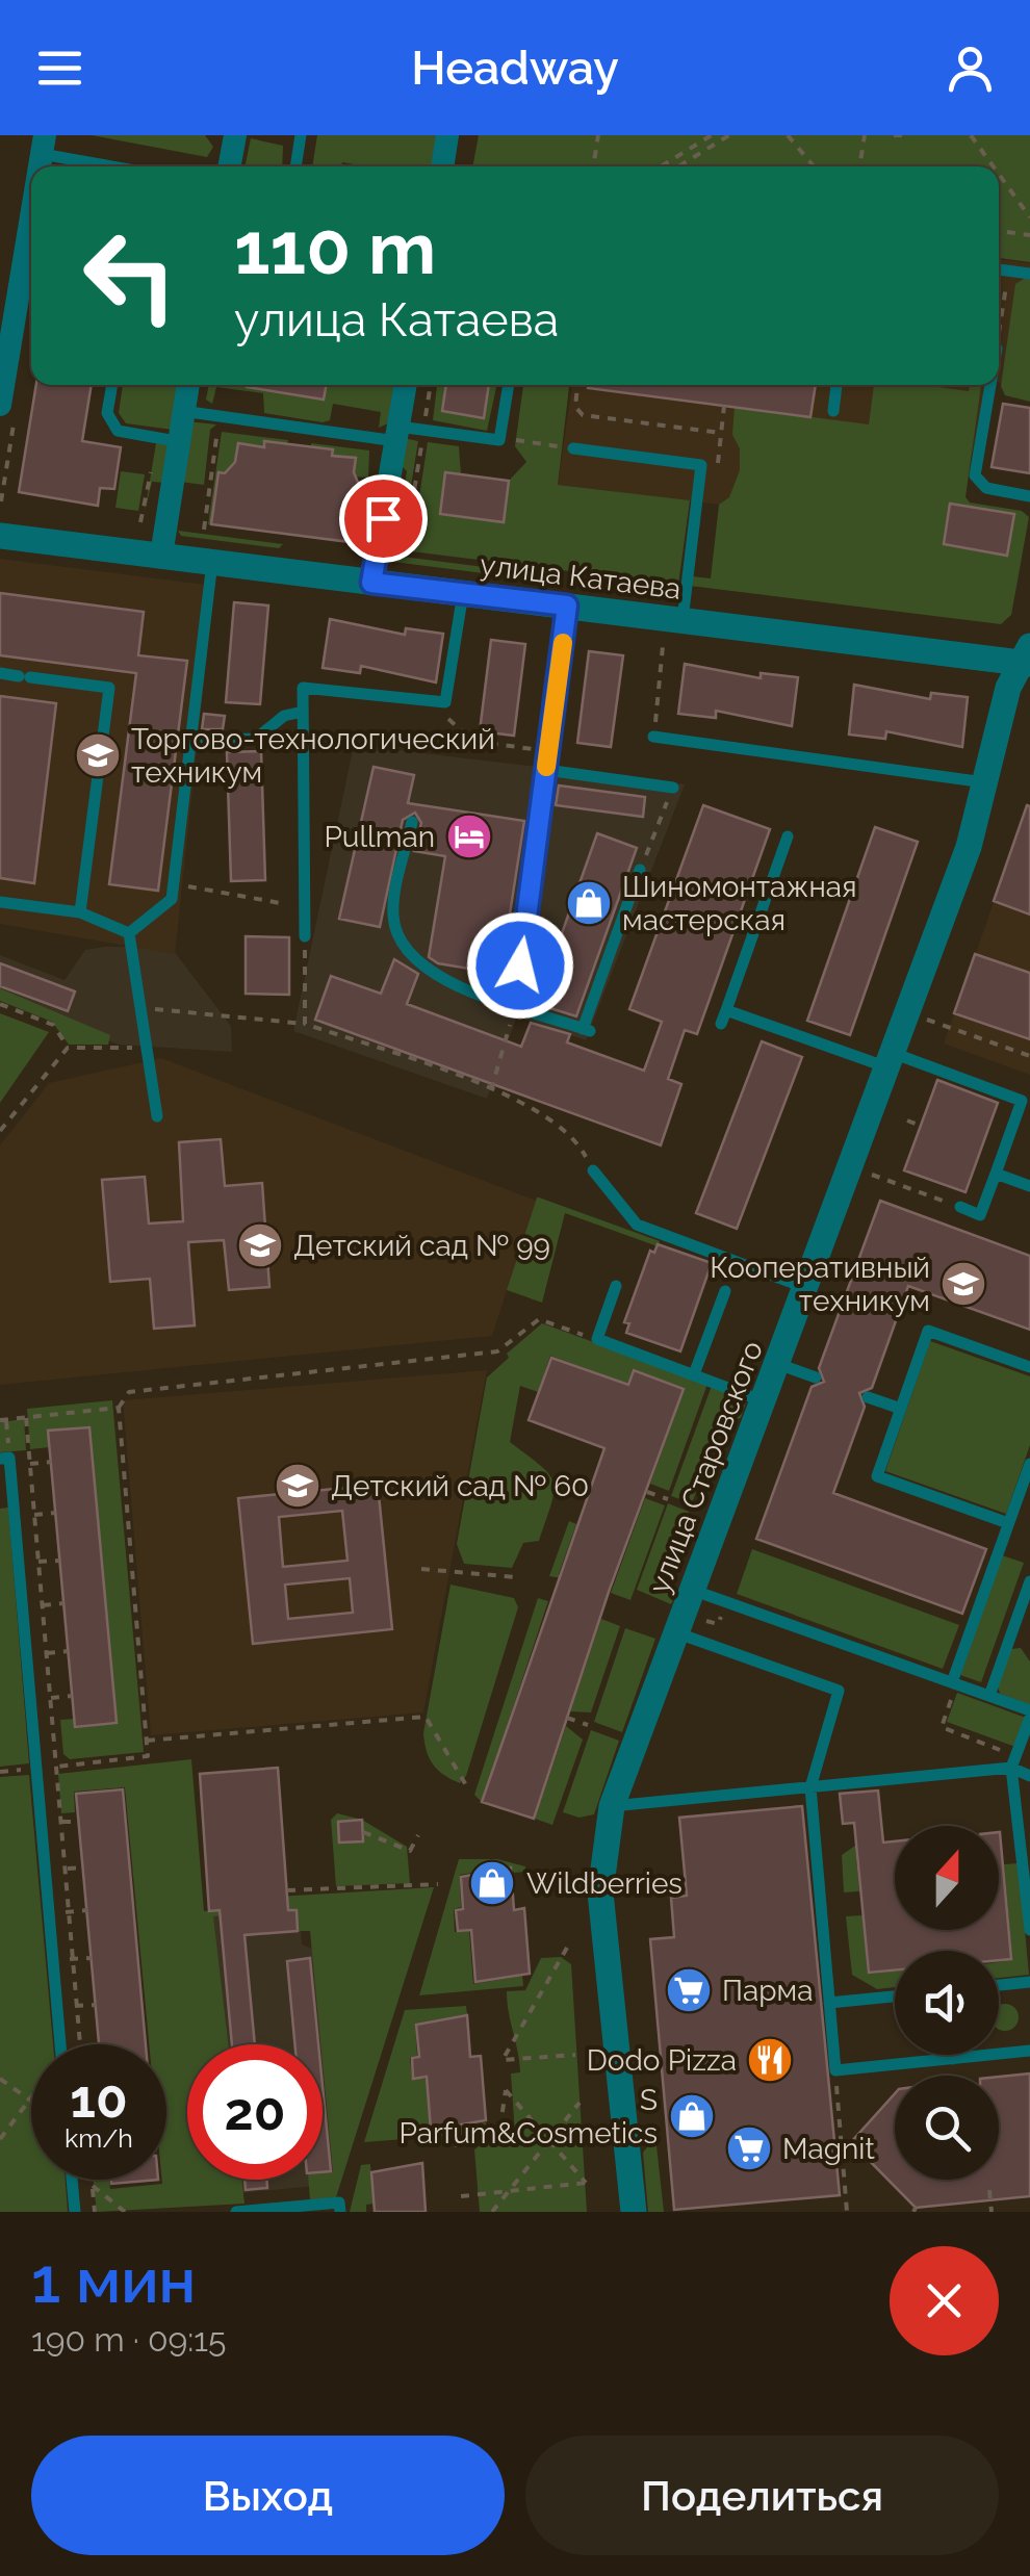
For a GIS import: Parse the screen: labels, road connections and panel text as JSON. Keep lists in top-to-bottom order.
{
  "streets": {
    "street": ["улица Катаева", "улица Старовского"]
  },
  "crossings": [
    ["улица Катаева", "улица Старовского"]
  ],
  "places": {
    "school or university": [
      "Торгово-технологический техникум",
      "Детский сад № 99",
      "Кооперативный техникум",
      "Детский сад № 60"
    ],
    "hotel": ["Pullman"],
    "shop": ["Шиномонтажная мастерская", "Wildberries", "S Parfum&Cosmetics"],
    "supermarket": ["Парма", "Magnit"],
    "restaurant": ["Dodo Pizza"]
  },
  "north": "top",
  "page": {
    "header": "Headway",
    "turn": ["110 m", "улица Катаева"],
    "speed": "10 km/h",
    "limit": "20",
    "heading": ["1 мин", "190 m · 09:15"],
    "buttons": ["Выход", "Поделиться"]
  }
}
